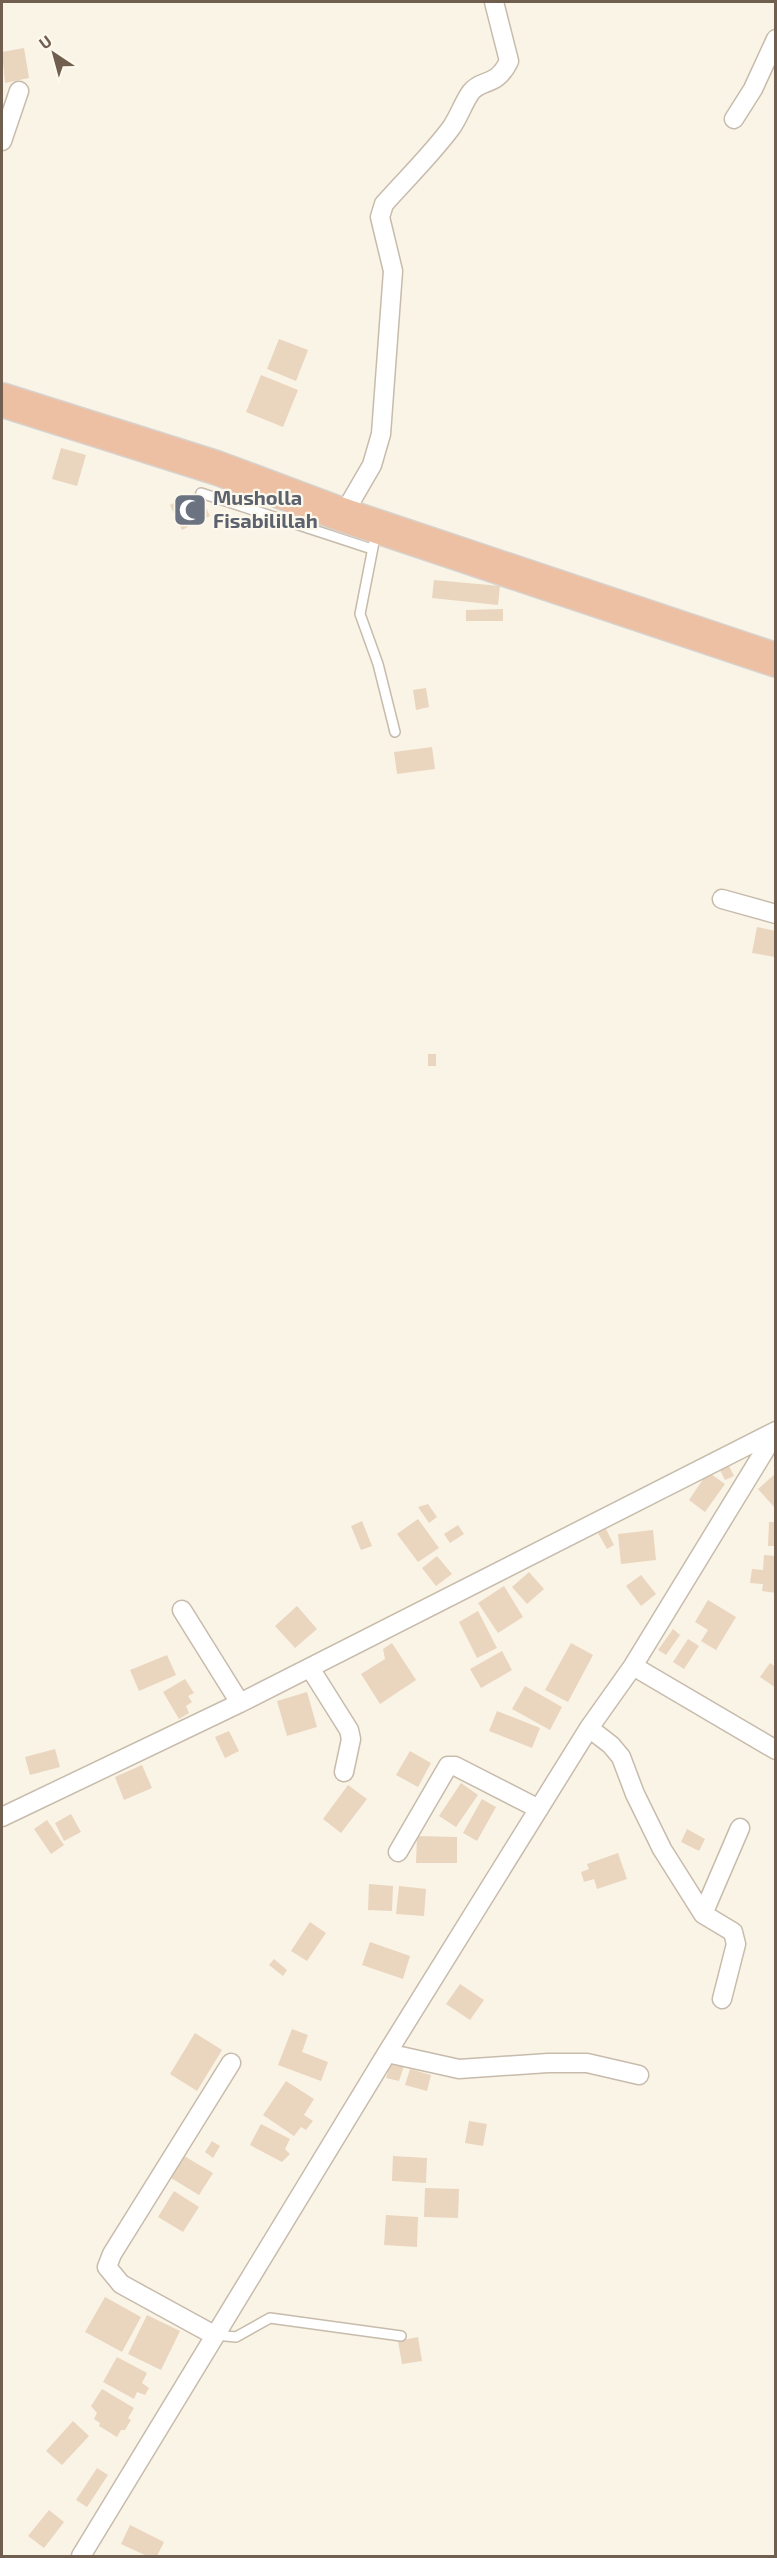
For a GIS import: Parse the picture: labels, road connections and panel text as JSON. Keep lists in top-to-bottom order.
{
  "places": {
    "mosque": ["Musholla Fisabilillah"]
  },
  "north": "top left"
}
